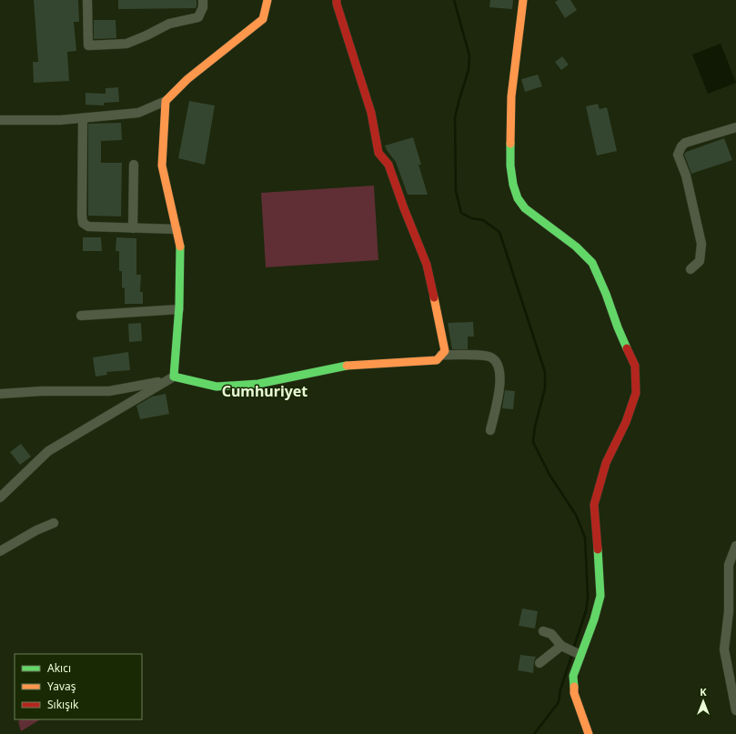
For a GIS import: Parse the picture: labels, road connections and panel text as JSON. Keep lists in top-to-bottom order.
{
  "districts": ["Cumhuriyet"],
  "legend": ["Akıcı", "Yavaş", "Sıkışık"],
  "north": "top"
}
